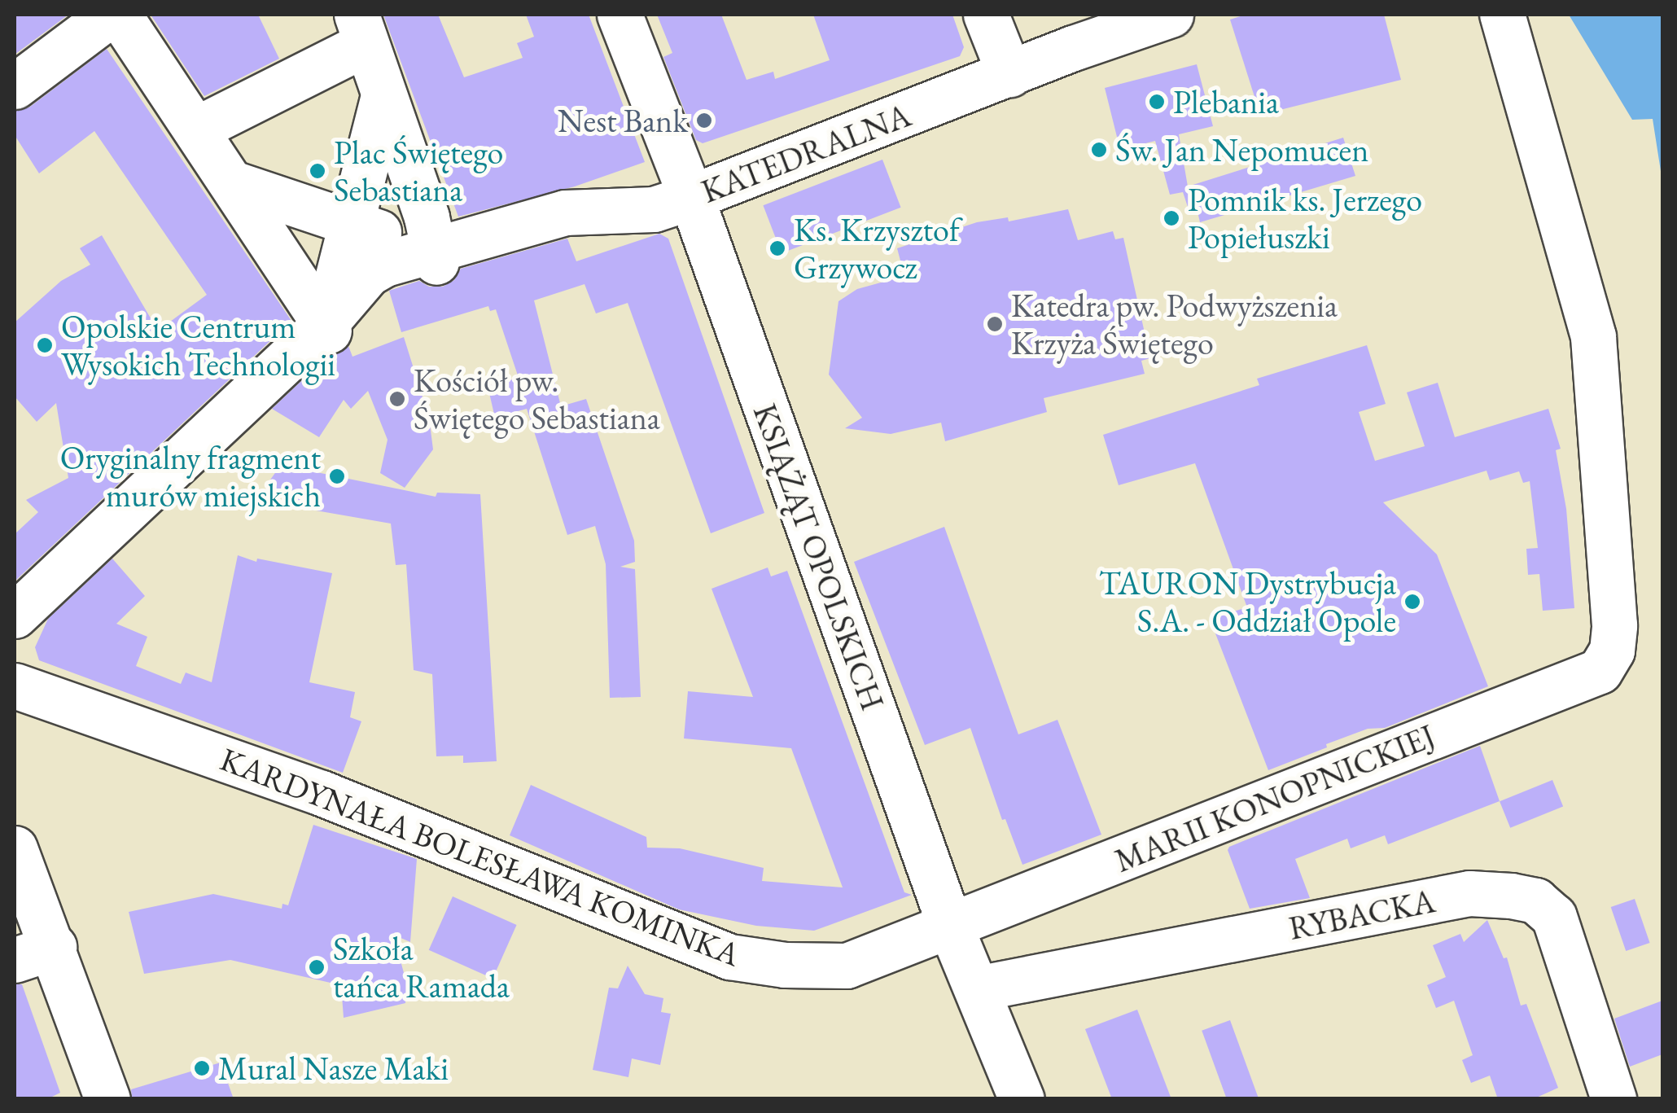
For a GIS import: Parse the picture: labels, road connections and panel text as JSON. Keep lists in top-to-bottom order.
{
  "streets": {
    "street": [
      "KATEDRALNA",
      "KSIĄŻĄT OPOLSKICH",
      "MARII KONOPNICKIEJ",
      "KARDYNAŁA BOLESŁAWA KOMINKA",
      "RYBACKA"
    ]
  },
  "crossings": [
    ["KATEDRALNA", "KSIĄŻĄT OPOLSKICH"],
    ["KSIĄŻĄT OPOLSKICH", "MARII KONOPNICKIEJ"],
    ["KSIĄŻĄT OPOLSKICH", "KARDYNAŁA BOLESŁAWA KOMINKA"],
    ["KSIĄŻĄT OPOLSKICH", "RYBACKA"],
    ["MARII KONOPNICKIEJ", "KARDYNAŁA BOLESŁAWA KOMINKA"]
  ],
  "places": [
    "Plebania",
    "Nest Bank",
    "Św. Jan Nepomucen",
    "Plac Świętego Sebastiana",
    "Pomnik ks. Jerzego Popiełuszki",
    "Ks. Krzysztof Grzywocz",
    "Katedra pw. Podwyższenia Krzyża Świętego",
    "Opolskie Centrum Wysokich Technologii",
    "Kościół pw. Świętego Sebastiana",
    "Oryginalny fragment murów miejskich",
    "TAURON Dystrybucja S.A. - Oddział Opole",
    "Szkoła tańca Ramada",
    "Mural Nasze Maki"
  ]
}
